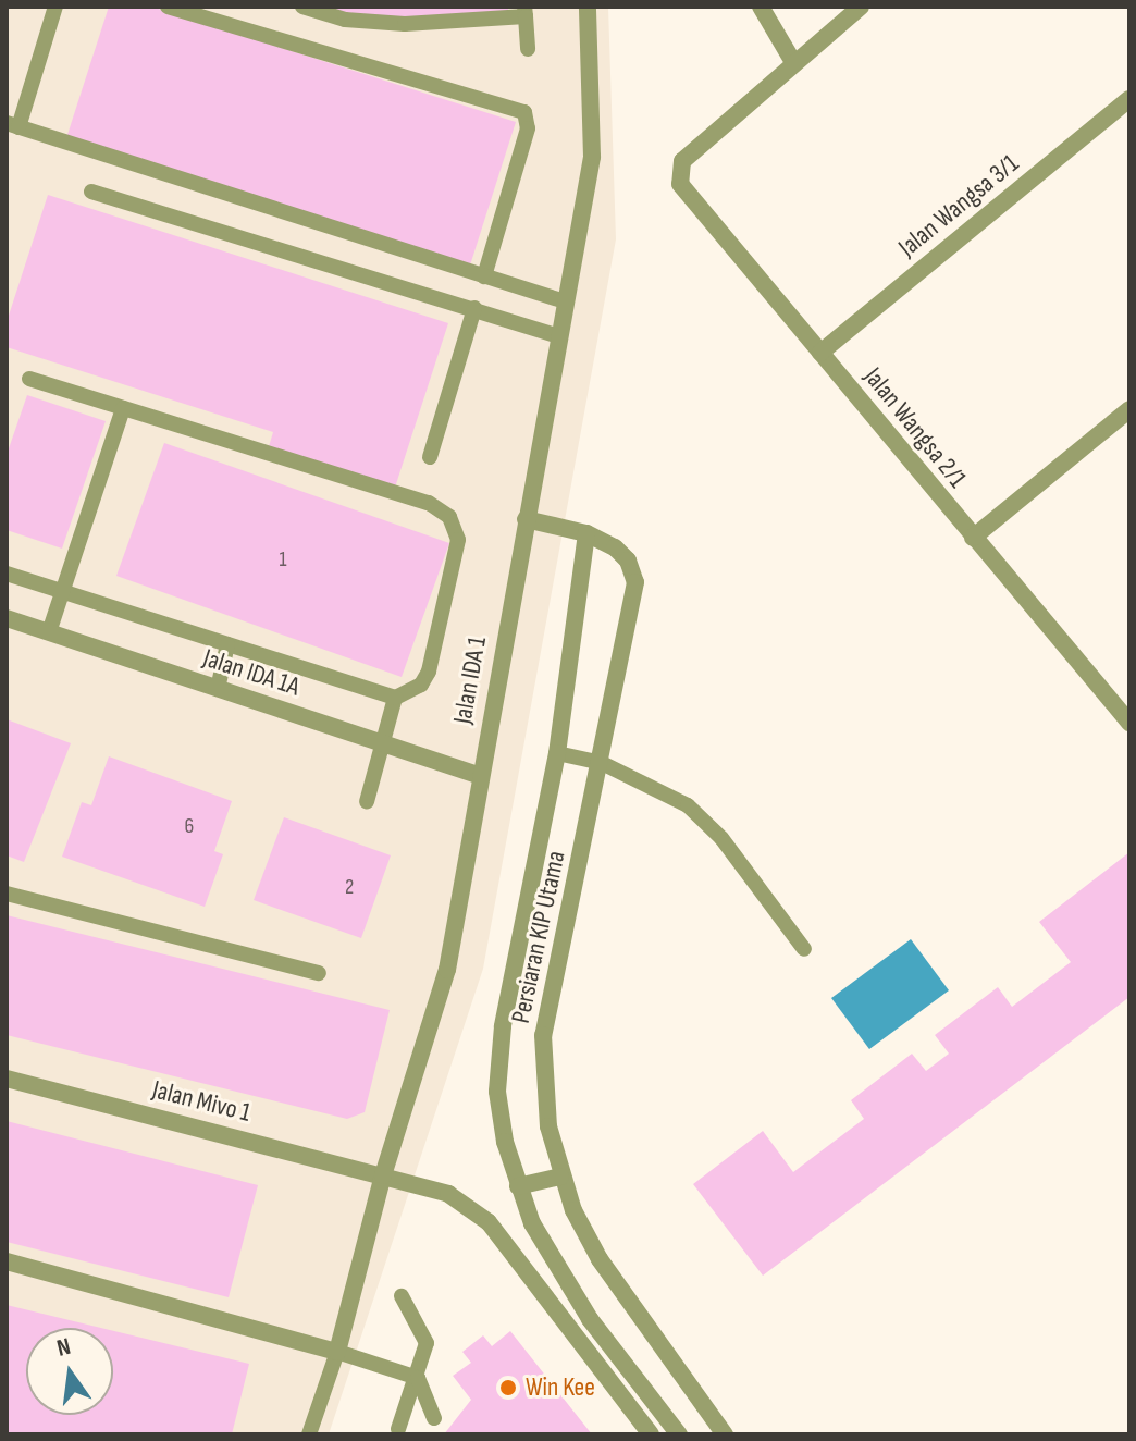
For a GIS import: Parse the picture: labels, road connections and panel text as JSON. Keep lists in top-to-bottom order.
{
  "streets": {
    "street": [
      "Jalan Wangsa 3/1",
      "Jalan Wangsa 2/1",
      "Jalan IDA 1A",
      "Jalan IDA 1",
      "Persiaran KIP Utama",
      "Jalan Mivo 1"
    ]
  },
  "crossings": [
    ["Jalan Wangsa 3/1", "Jalan Wangsa 2/1"],
    ["Jalan IDA 1A", "Jalan IDA 1"],
    ["Jalan IDA 1", "Persiaran KIP Utama"],
    ["Jalan IDA 1", "Jalan Mivo 1"]
  ],
  "places": ["Win Kee"],
  "house_numbers": ["1", "6", "2"],
  "north": "top"
}
